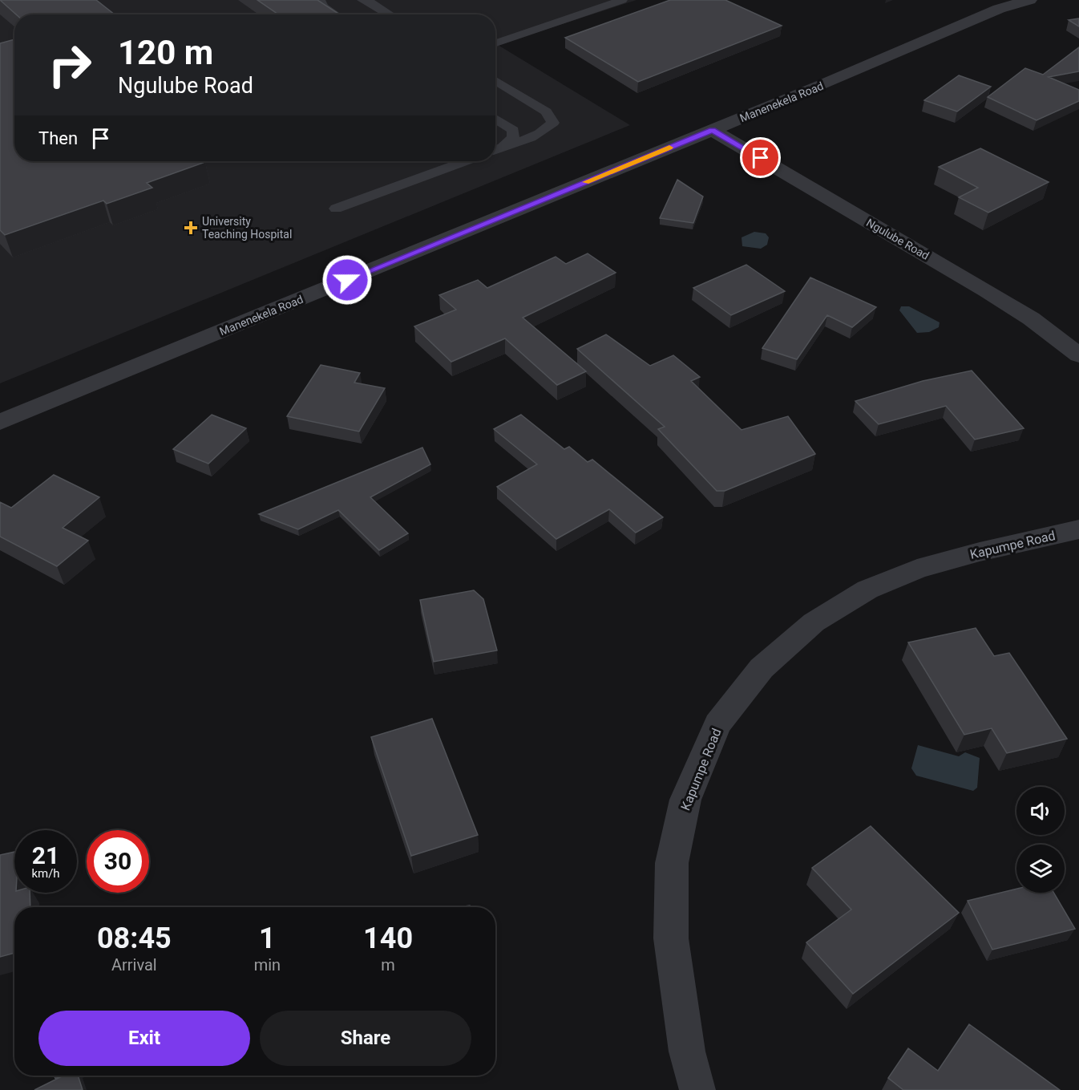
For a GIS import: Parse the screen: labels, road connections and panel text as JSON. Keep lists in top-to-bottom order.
{
  "streets": {
    "street": ["Manenekela Road", "Ngulube Road", "Kapumpe Road"]
  },
  "crossings": [
    ["Manenekela Road", "Ngulube Road"]
  ],
  "places": {
    "health": ["University Teaching Hospital"]
  },
  "page": {
    "turn": ["120 m", "Ngulube Road"],
    "then": "Then",
    "speed": "21 km/h",
    "limit": "30",
    "eta": [
      "08:45",
      "Arrival",
      "1",
      "min",
      "140",
      "m"
    ],
    "buttons": ["Exit", "Share"]
  }
}
